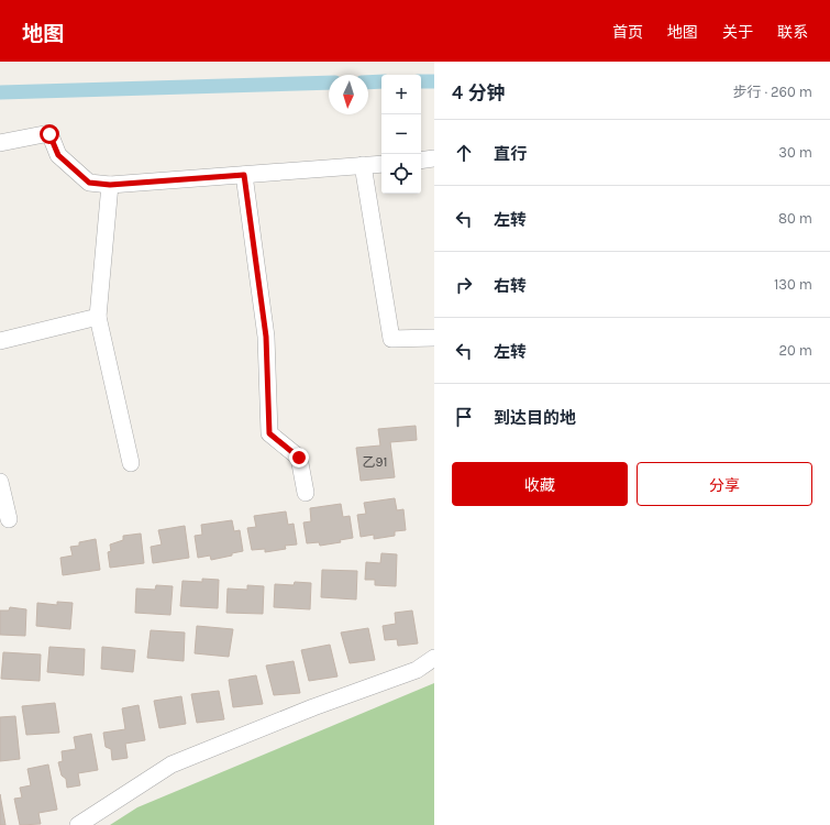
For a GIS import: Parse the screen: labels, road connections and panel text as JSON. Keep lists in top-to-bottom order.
{
  "house_numbers": ["乙91"],
  "north": "bottom",
  "page": {
    "header": "地图",
    "nav": [
      "首页",
      "地图",
      "关于",
      "联系"
    ],
    "heading": ["4 分钟", "步行 · 260 m"],
    "map_buttons": ["+", "−"],
    "list": [
      ["直行", "30 m"],
      ["左转", "80 m"],
      ["右转", "130 m"],
      ["左转", "20 m"],
      "到达目的地"
    ],
    "buttons": ["收藏", "分享"]
  }
}
